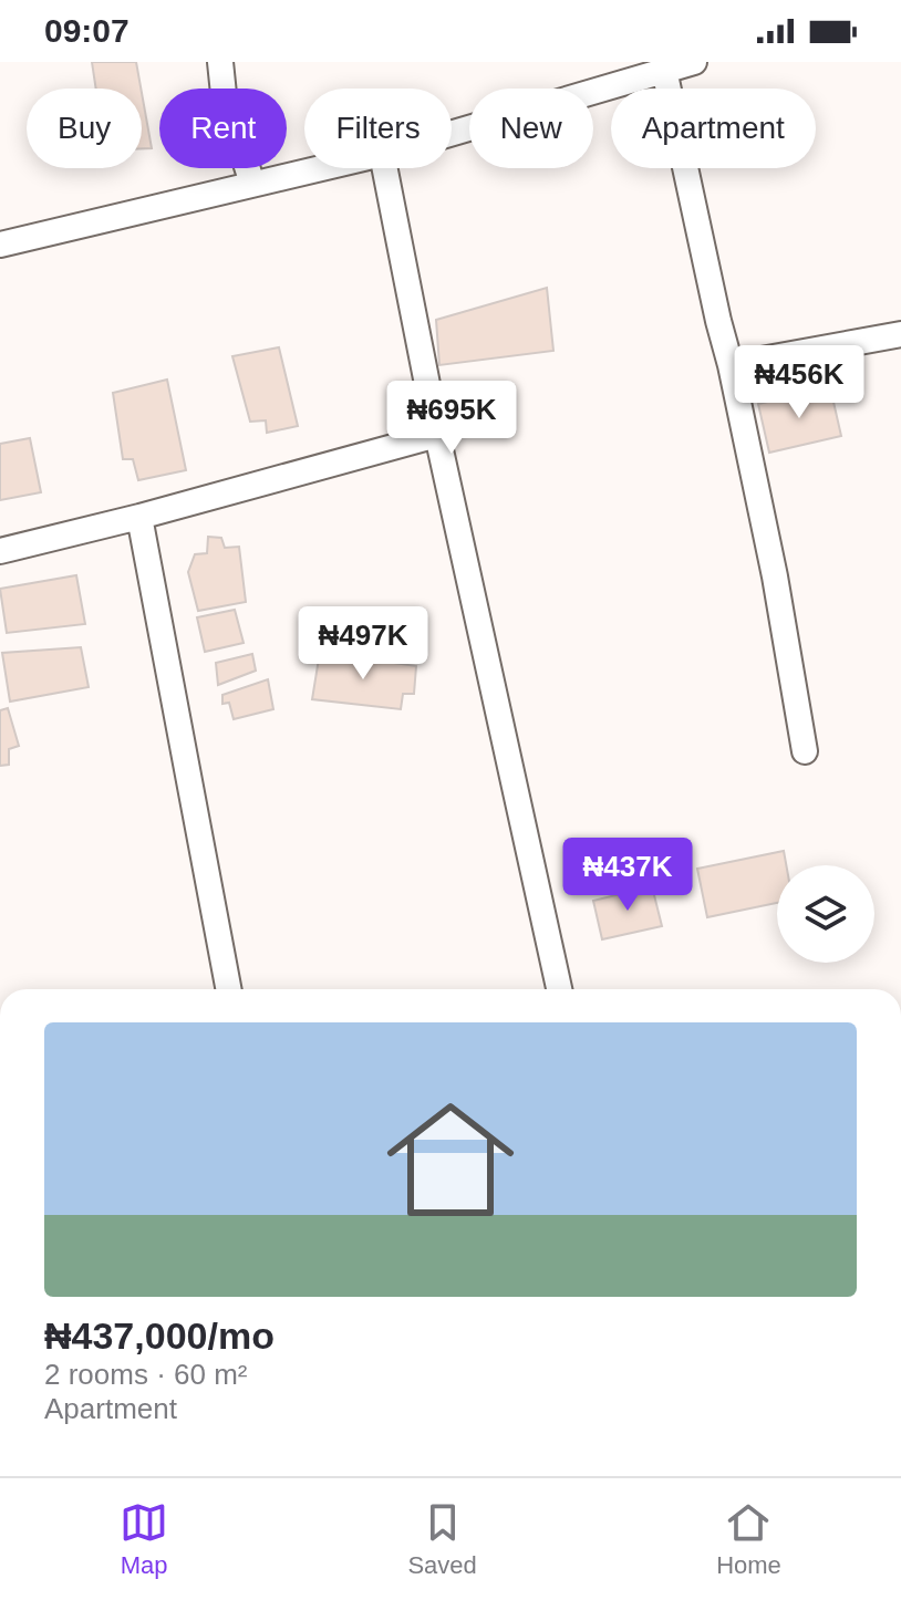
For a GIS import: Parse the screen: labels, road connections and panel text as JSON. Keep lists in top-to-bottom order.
{
  "page": {
    "status": "09:07",
    "chip": [
      "Buy",
      "Rent",
      "Filters",
      "New",
      "Apartment"
    ],
    "price": [
      "₦456K",
      "₦695K",
      "₦497K",
      "₦437K"
    ],
    "list": [
      {
        "name": "₦437,000/mo",
        "note": "2 rooms · 60 m² · Apartment"
      }
    ],
    "tabs": ["Map", "Saved", "Home"]
  }
}
